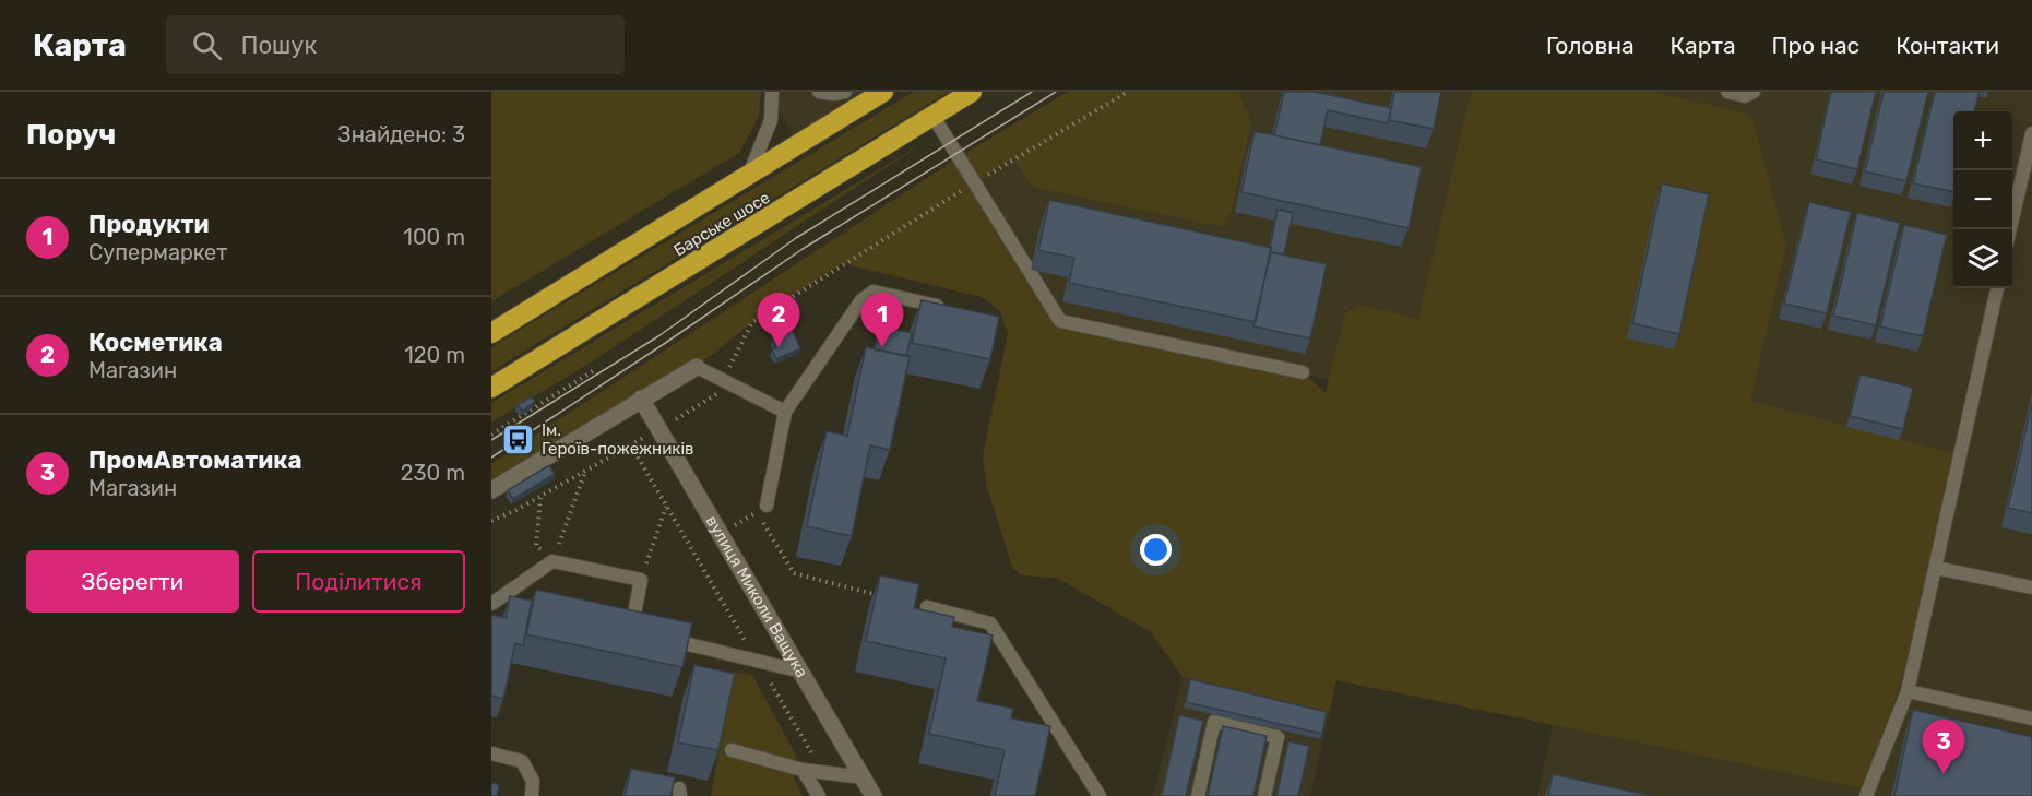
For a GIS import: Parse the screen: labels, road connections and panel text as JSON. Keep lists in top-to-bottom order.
{
  "streets": {
    "highway": ["Барське шосе"],
    "street": ["вулиця Миколи Ващука"]
  },
  "places": {
    "bus stop": ["Ім. Героїв-пожежників"]
  },
  "page": {
    "header": "Карта",
    "search": "Пошук",
    "nav": [
      "Головна",
      "Карта",
      "Про нас",
      "Контакти"
    ],
    "heading": ["Поруч", "Знайдено: 3"],
    "map_buttons": ["+", "−"],
    "list": [
      {
        "mark": "1",
        "name": "Продукти",
        "note": "Супермаркет",
        "value": "100 m"
      },
      {
        "mark": "2",
        "name": "Косметика",
        "note": "Магазин",
        "value": "120 m"
      },
      {
        "mark": "3",
        "name": "ПромАвтоматика",
        "note": "Магазин",
        "value": "230 m"
      }
    ],
    "pins": ["1", "2", "3"],
    "buttons": ["Зберегти", "Поділитися"]
  }
}
